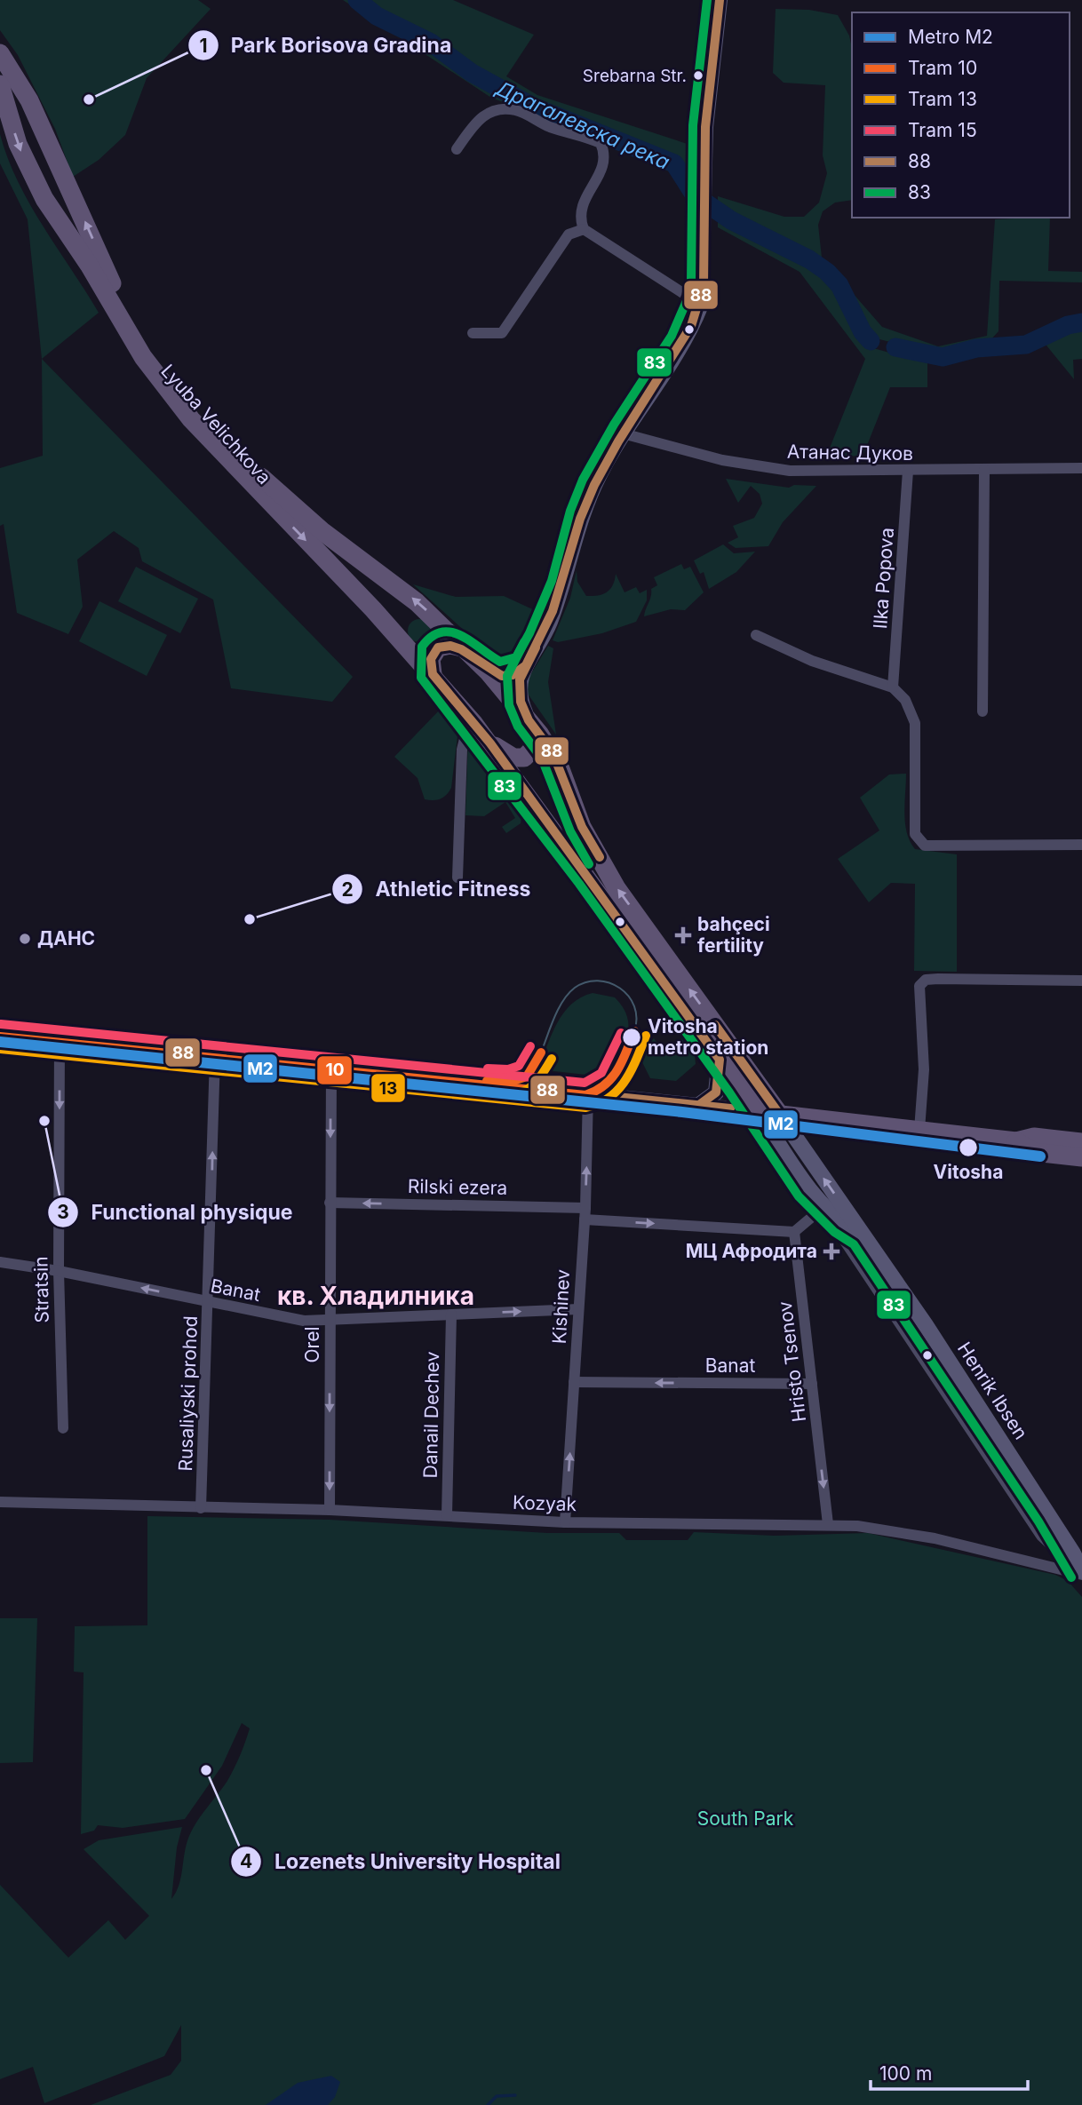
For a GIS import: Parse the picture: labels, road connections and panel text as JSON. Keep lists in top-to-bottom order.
{
  "streets": {
    "main road": ["Lyuba Velichkova", "Henrik Ibsen"],
    "street": [
      "Атанас Дуков",
      "Ilka Popova",
      "Rilski ezera",
      "Stratsin",
      "Banat",
      "Kishinev",
      "Orel",
      "Hristo Tsenov",
      "Rusaliyski prohod",
      "Danail Dechev",
      "Kozyak"
    ]
  },
  "crossings": [
    ["Lyuba Velichkova", "Henrik Ibsen"],
    ["Атанас Дуков", "Ilka Popova"],
    ["Rilski ezera", "Kishinev"],
    ["Rilski ezera", "Orel"],
    ["Rilski ezera", "Hristo Tsenov"],
    ["Stratsin", "Banat"],
    ["Banat", "Kishinev"],
    ["Banat", "Orel"],
    ["Banat", "Hristo Tsenov"],
    ["Banat", "Rusaliyski prohod"],
    ["Banat", "Danail Dechev"],
    ["Kishinev", "Kozyak"],
    ["Orel", "Kozyak"],
    ["Hristo Tsenov", "Kozyak"],
    ["Henrik Ibsen", "Kozyak"],
    ["Rusaliyski prohod", "Kozyak"],
    ["Danail Dechev", "Kozyak"]
  ],
  "one_way": [
    "Stratsin",
    "Kishinev",
    "Orel",
    "Hristo Tsenov",
    "Rusaliyski prohod"
  ],
  "districts": ["кв. Хладилника"],
  "water": ["Драгалевска река"],
  "parks": ["South Park"],
  "places": {
    "other": [
      "Srebarna Str.",
      "Park Borisova Gradina",
      "Athletic Fitness",
      "ДАНС",
      "Vitosha metro station",
      "Functional physique",
      "Vitosha",
      "Lozenets University Hospital"
    ],
    "health": ["bahçeci fertility", "МЦ Афродита"]
  },
  "lines": [
    "transit line 88",
    "transit line 83",
    "tram line 15",
    "tram line 10",
    "tram line 13",
    "metro line M2"
  ],
  "legend": [
    "Metro M2",
    "Tram 10",
    "Tram 13",
    "Tram 15",
    "88",
    "83"
  ],
  "scale_bar": "100 m"
}
